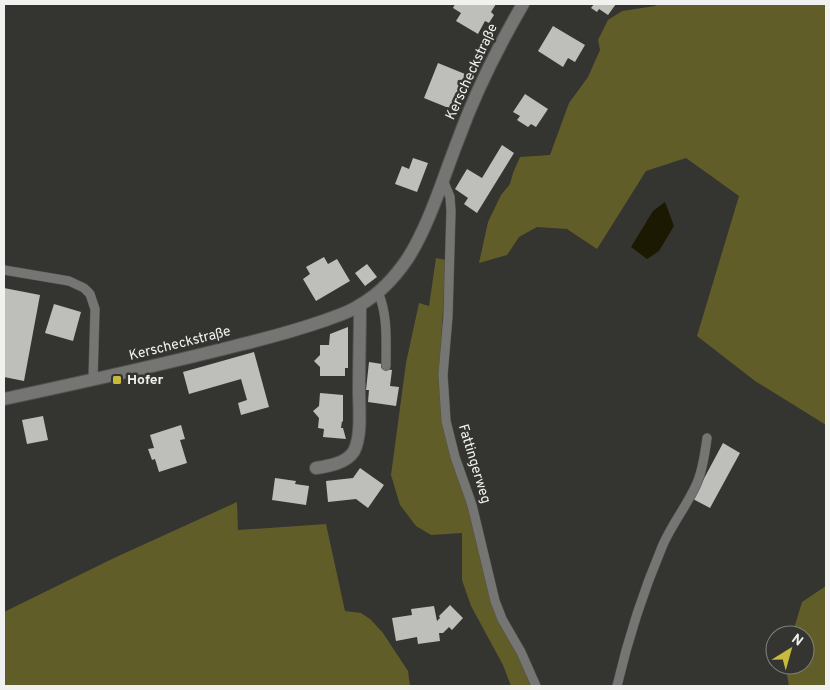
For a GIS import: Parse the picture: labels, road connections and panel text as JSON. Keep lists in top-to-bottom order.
{
  "streets": {
    "street": ["Kerscheckstraße"],
    "lane": ["Fattingerweg"]
  },
  "crossings": [
    ["Kerscheckstraße", "Fattingerweg"]
  ],
  "places": {
    "transit": ["Hofer"]
  },
  "north": "top right"
}
